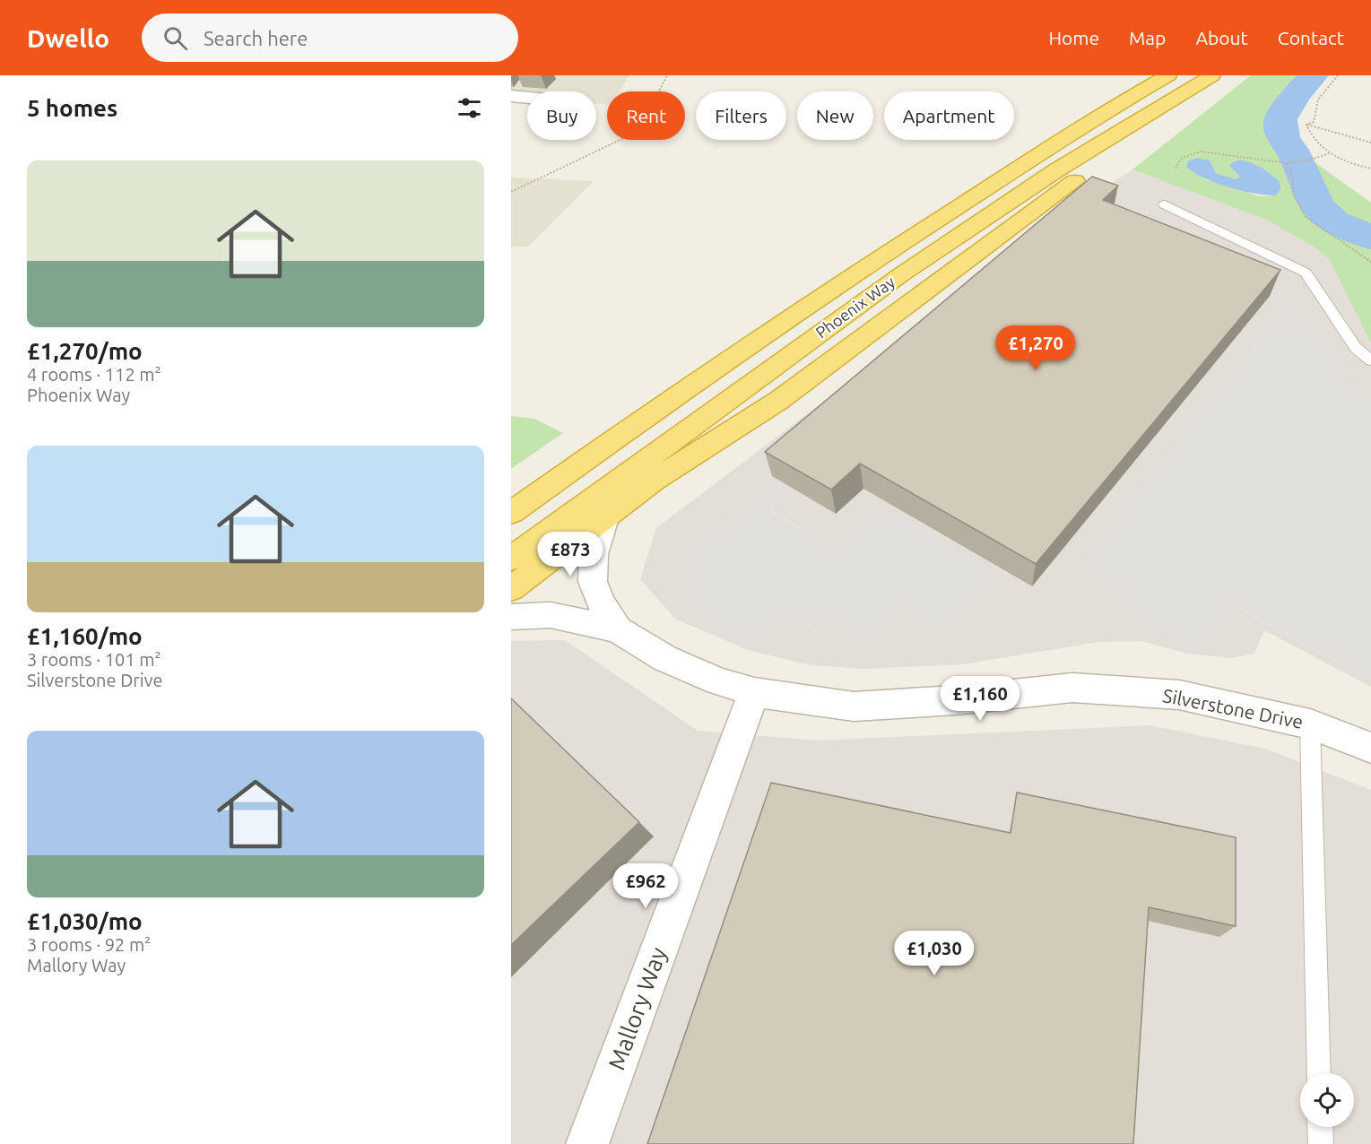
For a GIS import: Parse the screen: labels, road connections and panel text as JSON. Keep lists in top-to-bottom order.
{
  "streets": {
    "highway": ["Phoenix Way"],
    "street": ["Silverstone Drive", "Mallory Way"]
  },
  "crossings": [
    ["Silverstone Drive", "Mallory Way"]
  ],
  "page": {
    "header": "Dwello",
    "search": "Search here",
    "nav": [
      "Home",
      "Map",
      "About",
      "Contact"
    ],
    "heading": "5 homes",
    "chip": [
      "Buy",
      "Rent",
      "Filters",
      "New",
      "Apartment"
    ],
    "list": [
      {
        "name": "£1,270/mo",
        "note": "4 rooms · 112 m² · Phoenix Way"
      },
      {
        "name": "£1,160/mo",
        "note": "3 rooms · 101 m² · Silverstone Drive"
      },
      {
        "name": "£1,030/mo",
        "note": "3 rooms · 92 m² · Mallory Way"
      }
    ],
    "price": [
      "£1,270",
      "£873",
      "£1,160",
      "£962",
      "£1,030"
    ]
  }
}
